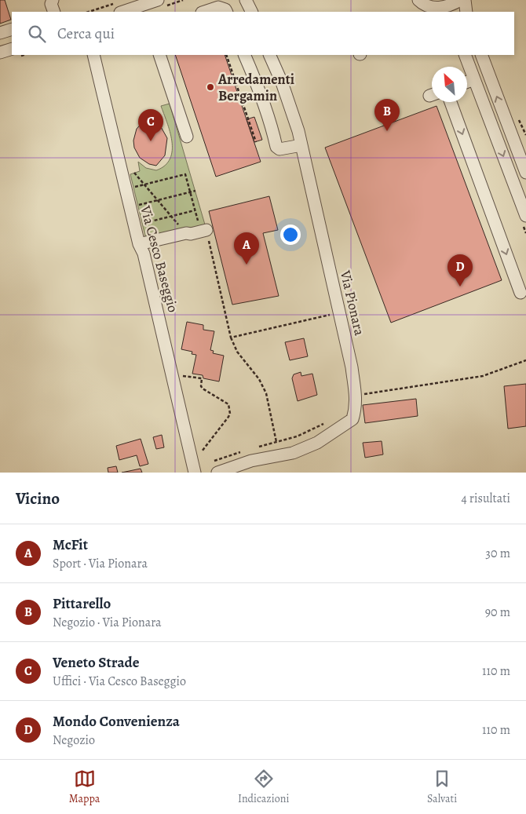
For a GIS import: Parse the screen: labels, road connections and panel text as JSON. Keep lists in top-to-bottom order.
{
  "streets": {
    "street": ["Via Cesco Baseggio", "Via Pionara"]
  },
  "places": ["Arredamenti Bergamin"],
  "north": "top left",
  "page": {
    "search": "Cerca qui",
    "pins": [
      "B",
      "C",
      "A",
      "D"
    ],
    "heading": ["Vicino", "4 risultati"],
    "list": [
      {
        "mark": "A",
        "name": "McFit",
        "note": "Sport · Via Pionara",
        "value": "30 m"
      },
      {
        "mark": "B",
        "name": "Pittarello",
        "note": "Negozio · Via Pionara",
        "value": "90 m"
      },
      {
        "mark": "C",
        "name": "Veneto Strade",
        "note": "Uffici · Via Cesco Baseggio",
        "value": "110 m"
      },
      {
        "mark": "D",
        "name": "Mondo Convenienza",
        "note": "Negozio",
        "value": "110 m"
      }
    ],
    "nav": ["Mappa", "Indicazioni", "Salvati"]
  }
}
